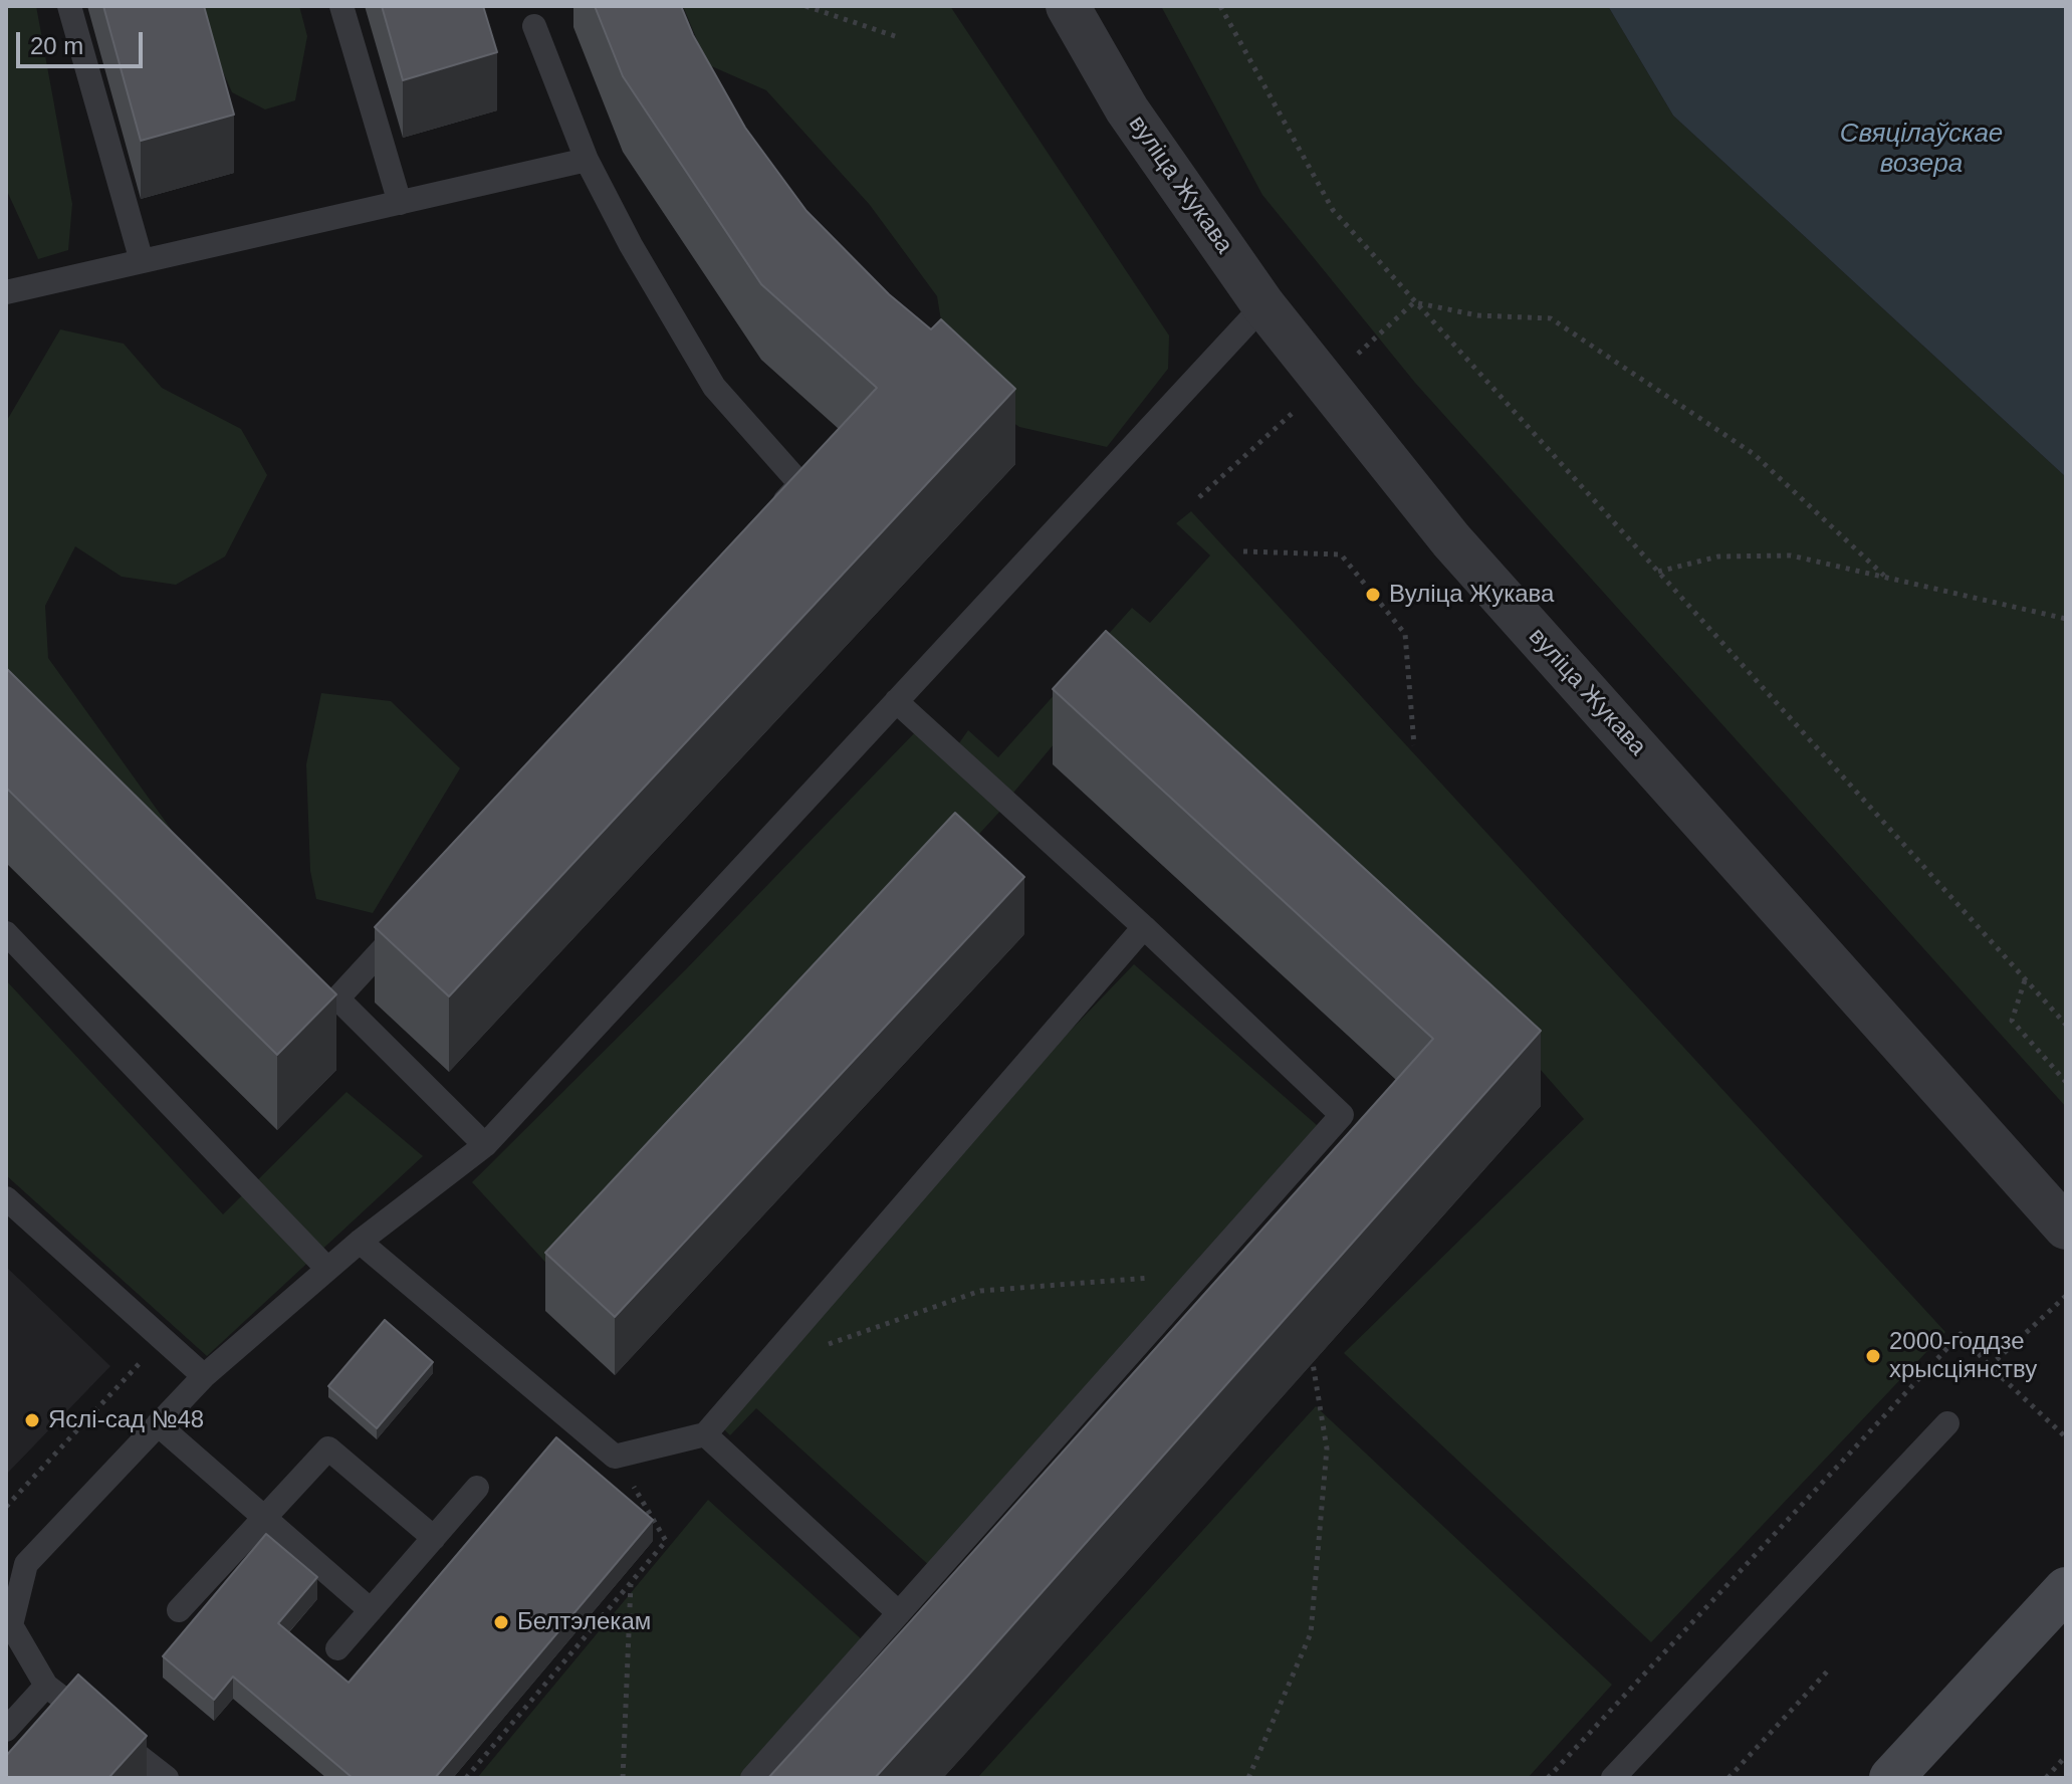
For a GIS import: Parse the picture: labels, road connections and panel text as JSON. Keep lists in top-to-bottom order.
{
  "streets": {
    "street": ["вуліца Жукава"]
  },
  "water": ["Свяцілаўскае возера"],
  "places": [
    "Вуліца Жукава",
    "2000-годдзе хрысціянству",
    "Яслі-сад №48",
    "Белтэлекам"
  ],
  "scale_bar": "20 m"
}
